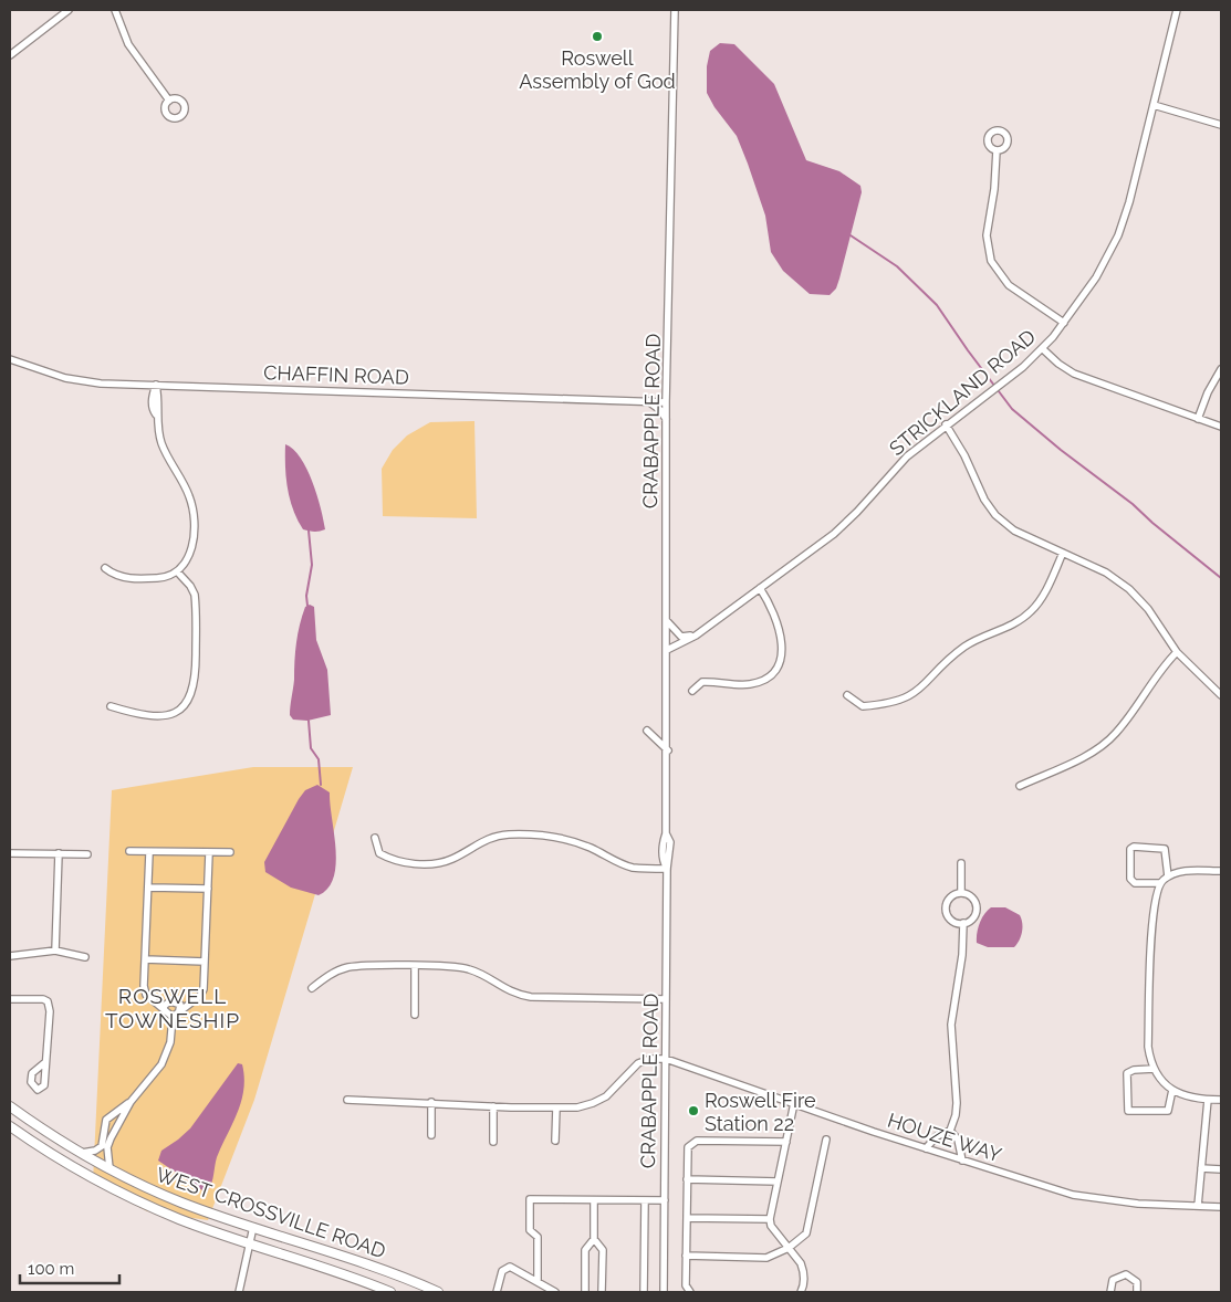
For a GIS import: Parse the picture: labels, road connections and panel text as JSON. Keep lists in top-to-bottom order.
{
  "streets": {
    "main road": ["WEST CROSSVILLE ROAD"],
    "street": [
      "CHAFFIN ROAD",
      "STRICKLAND ROAD",
      "CRABAPPLE ROAD",
      "HOUZE WAY"
    ]
  },
  "crossings": [
    ["CHAFFIN ROAD", "CRABAPPLE ROAD"],
    ["STRICKLAND ROAD", "CRABAPPLE ROAD"],
    ["CRABAPPLE ROAD", "HOUZE WAY"]
  ],
  "districts": ["ROSWELL TOWNESHIP"],
  "places": ["Roswell Assembly of God", "Roswell Fire Station 22"],
  "scale_bar": "100 m"
}
